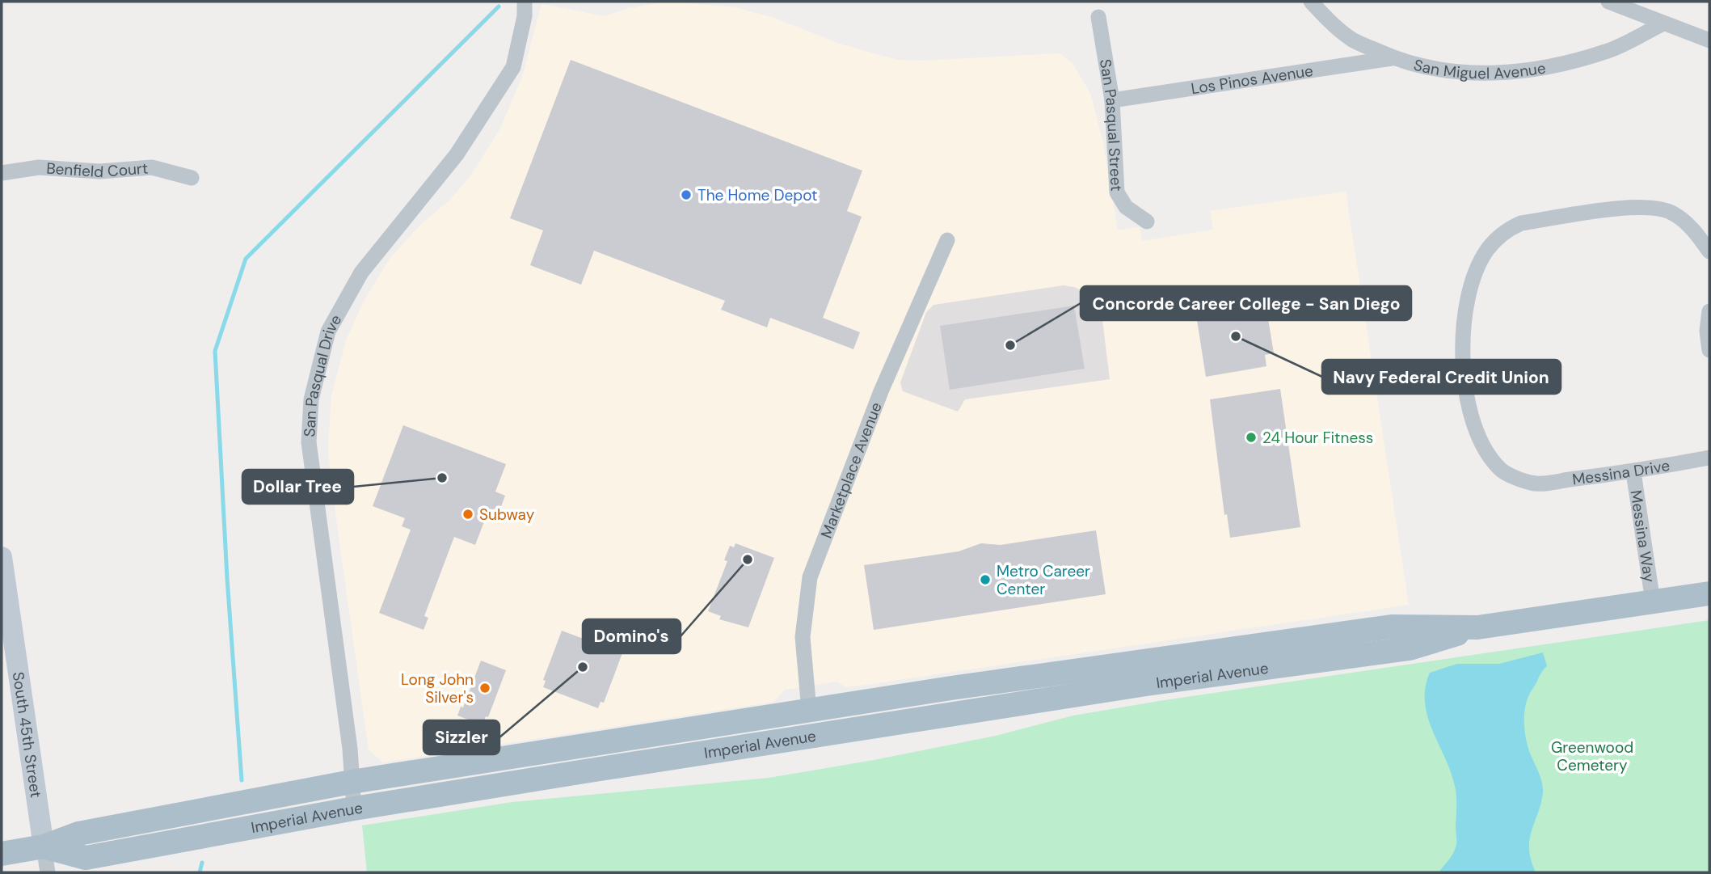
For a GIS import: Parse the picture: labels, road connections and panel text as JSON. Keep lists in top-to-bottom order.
{
  "streets": {
    "main road": ["Imperial Avenue"],
    "street": [
      "San Miguel Avenue",
      "Los Pinos Avenue",
      "San Pasqual Street",
      "Benfield Court",
      "San Pasqual Drive",
      "Marketplace Avenue",
      "Messina Drive",
      "Messina Way",
      "South 45th Street"
    ]
  },
  "crossings": [
    ["San Miguel Avenue", "Los Pinos Avenue"],
    ["Los Pinos Avenue", "San Pasqual Street"],
    ["San Pasqual Drive", "Imperial Avenue"],
    ["Marketplace Avenue", "Imperial Avenue"],
    ["Messina Drive", "Messina Way"],
    ["Messina Way", "Imperial Avenue"],
    ["Imperial Avenue", "South 45th Street"]
  ],
  "parks": ["Greenwood Cemetery"],
  "places": [
    "The Home Depot",
    "Navy Federal Credit Union",
    "Concorde Career College - San Diego",
    "24 Hour Fitness",
    "Dollar Tree",
    "Subway",
    "Domino's",
    "Metro Career Center",
    "Sizzler",
    "Long John Silver's"
  ]
}
